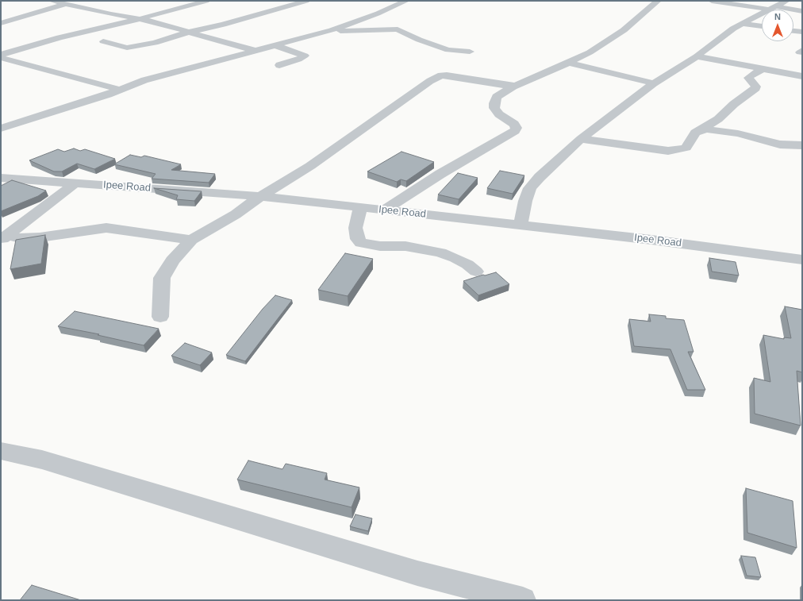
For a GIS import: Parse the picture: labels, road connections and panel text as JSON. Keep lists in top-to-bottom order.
{
  "streets": {
    "street": ["Ipee Road"]
  },
  "north": "top"
}
